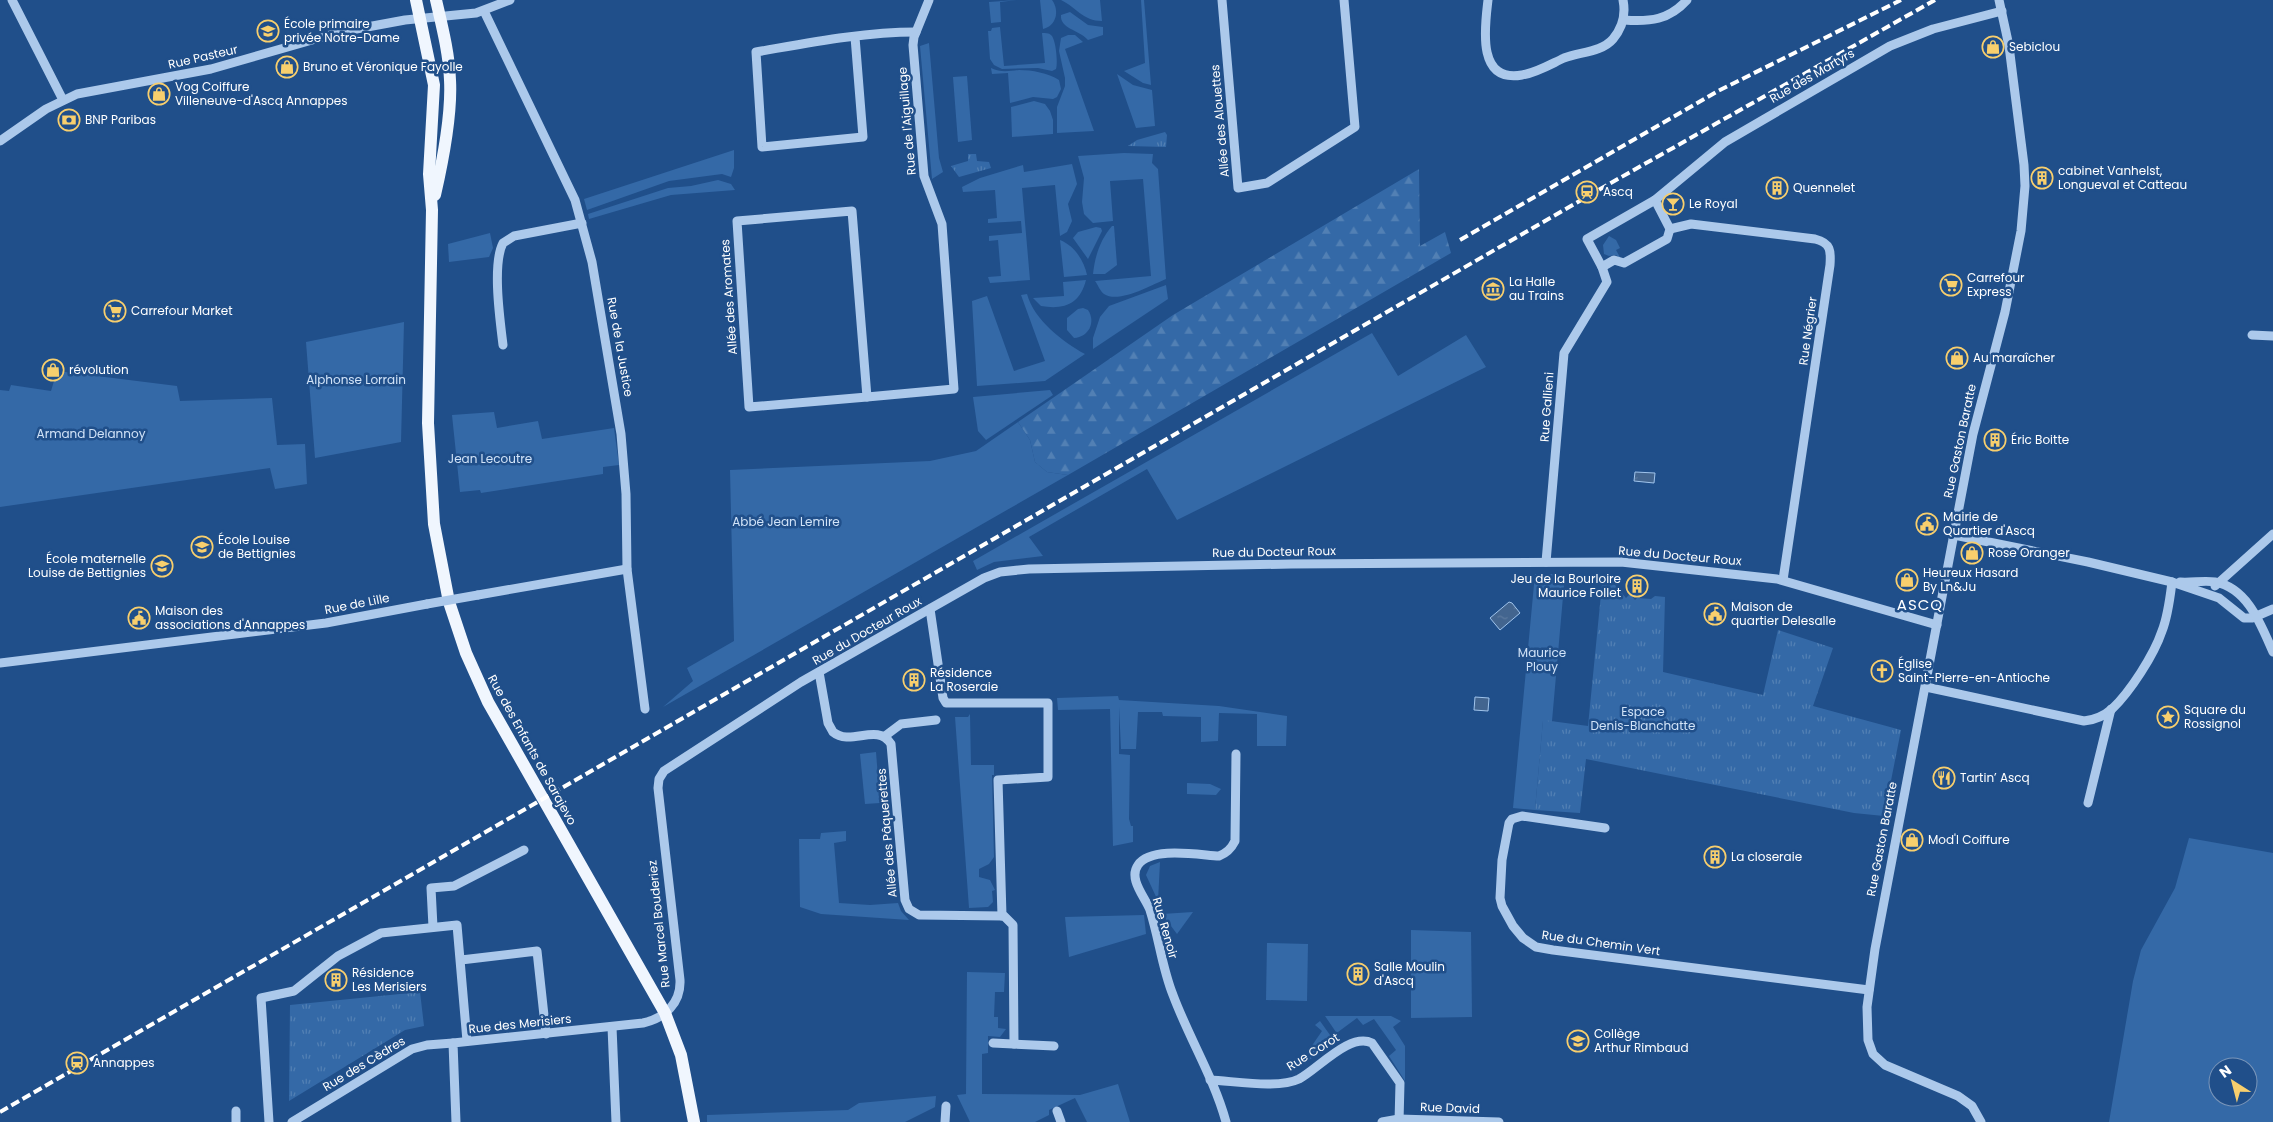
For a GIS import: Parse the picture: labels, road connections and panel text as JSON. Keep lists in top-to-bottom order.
{
  "streets": {
    "main road": ["Rue des Enfants de Sarajevo"],
    "street": [
      "Rue Pasteur",
      "Rue des Martyrs",
      "Rue de l'Aiguillage",
      "Allée des Alouettes",
      "Allée des Aromates",
      "Rue Négrier",
      "Rue de la Justice",
      "Rue Gallieni",
      "Rue Gaston Baratte",
      "Rue du Docteur Roux",
      "Rue de Lille",
      "Allée des Pâquerettes",
      "Rue Marcel Bouderiez",
      "Rue Renoir",
      "Rue du Chemin Vert",
      "Rue des Merisiers",
      "Rue Corot",
      "Rue des Cèdres",
      "Rue David"
    ]
  },
  "crossings": [
    ["Rue Pasteur", "Rue de la Justice"],
    ["Rue Pasteur", "Rue des Enfants de Sarajevo"],
    ["Rue des Martyrs", "Rue Gallieni"],
    ["Rue des Martyrs", "Rue Gaston Baratte"],
    ["Rue de l'Aiguillage", "Allée des Aromates"],
    ["Rue Négrier", "Rue du Docteur Roux"],
    ["Rue de la Justice", "Rue de Lille"],
    ["Rue Gallieni", "Rue du Docteur Roux"],
    ["Rue Gaston Baratte", "Rue du Docteur Roux"],
    ["Rue Gaston Baratte", "Rue du Chemin Vert"],
    ["Rue du Docteur Roux", "Rue Marcel Bouderiez"],
    ["Rue des Enfants de Sarajevo", "Rue Marcel Bouderiez"],
    ["Rue des Enfants de Sarajevo", "Rue des Merisiers"],
    ["Rue Marcel Bouderiez", "Rue des Merisiers"],
    ["Rue Renoir", "Rue Corot"],
    ["Rue des Merisiers", "Rue des Cèdres"],
    ["Rue Corot", "Rue David"]
  ],
  "districts": ["ASCQ"],
  "parks": [
    "Alphonse Lorrain",
    "Armand Delannoy",
    "Jean Lecoutre",
    "Abbé Jean Lemire",
    "Maurice Plouy",
    "Espace Denis-Blanchatte"
  ],
  "places": {
    "school or university": [
      "École primaire privée Notre-Dame",
      "École Louise de Bettignies",
      "École maternelle Louise de Bettignies",
      "Collège Arthur Rimbaud"
    ],
    "shop": [
      "Sebiclou",
      "Bruno et Véronique Fayolle",
      "Vog Coiffure Villeneuve-d'Ascq Annappes",
      "Au maraîcher",
      "révolution",
      "Rose Oranger",
      "Heureux Hasard By Ln&Ju",
      "Mod'l Coiffure"
    ],
    "bank": ["BNP Paribas"],
    "building": [
      "cabinet Vanhelst, Longueval et Catteau",
      "Quennelet",
      "Éric Boitte",
      "Jeu de la Bourloire Maurice Follet",
      "Résidence La Roseraie",
      "La closeraie",
      "Salle Moulin d'Ascq",
      "Résidence Les Merisiers"
    ],
    "station": ["Ascq", "Annappes"],
    "bar": ["Le Royal"],
    "supermarket": ["Carrefour Express", "Carrefour Market"],
    "museum": ["La Halle au Trains"],
    "public building": ["Mairie de Quartier d'Ascq", "Maison de quartier Delesalle", "Maison des associations d'Annappes"],
    "church": ["Église Saint-Pierre-en-Antioche"],
    "place": ["Square du Rossignol"],
    "restaurant": ["Tartin’ Ascq"]
  },
  "north": "top left"
}
